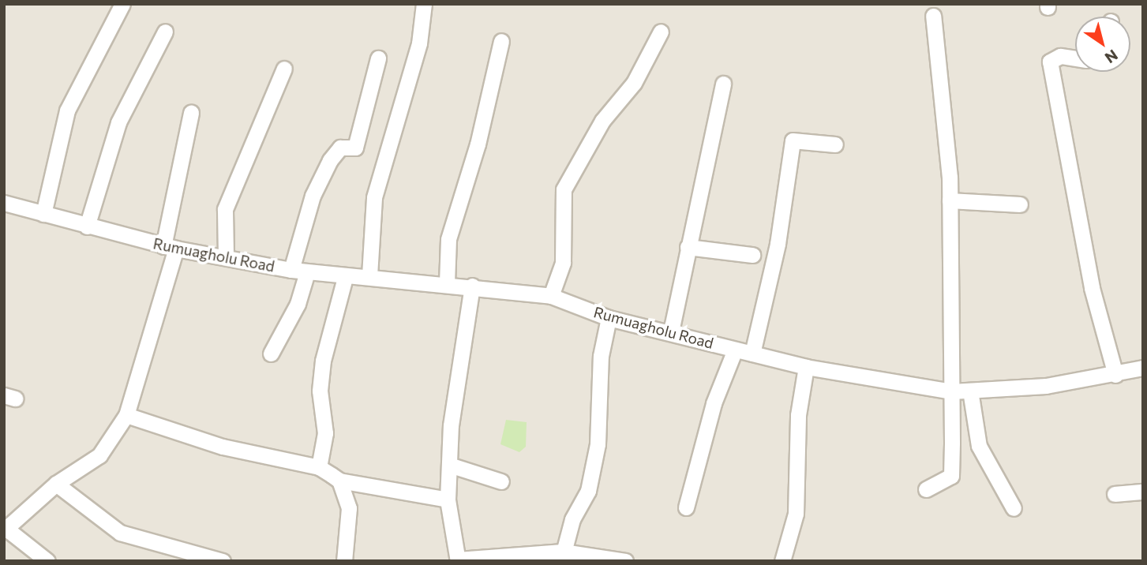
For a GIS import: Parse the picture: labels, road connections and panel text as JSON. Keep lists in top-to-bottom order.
{
  "streets": {
    "street": ["Rumuagholu Road"]
  },
  "north": "bottom right"
}
